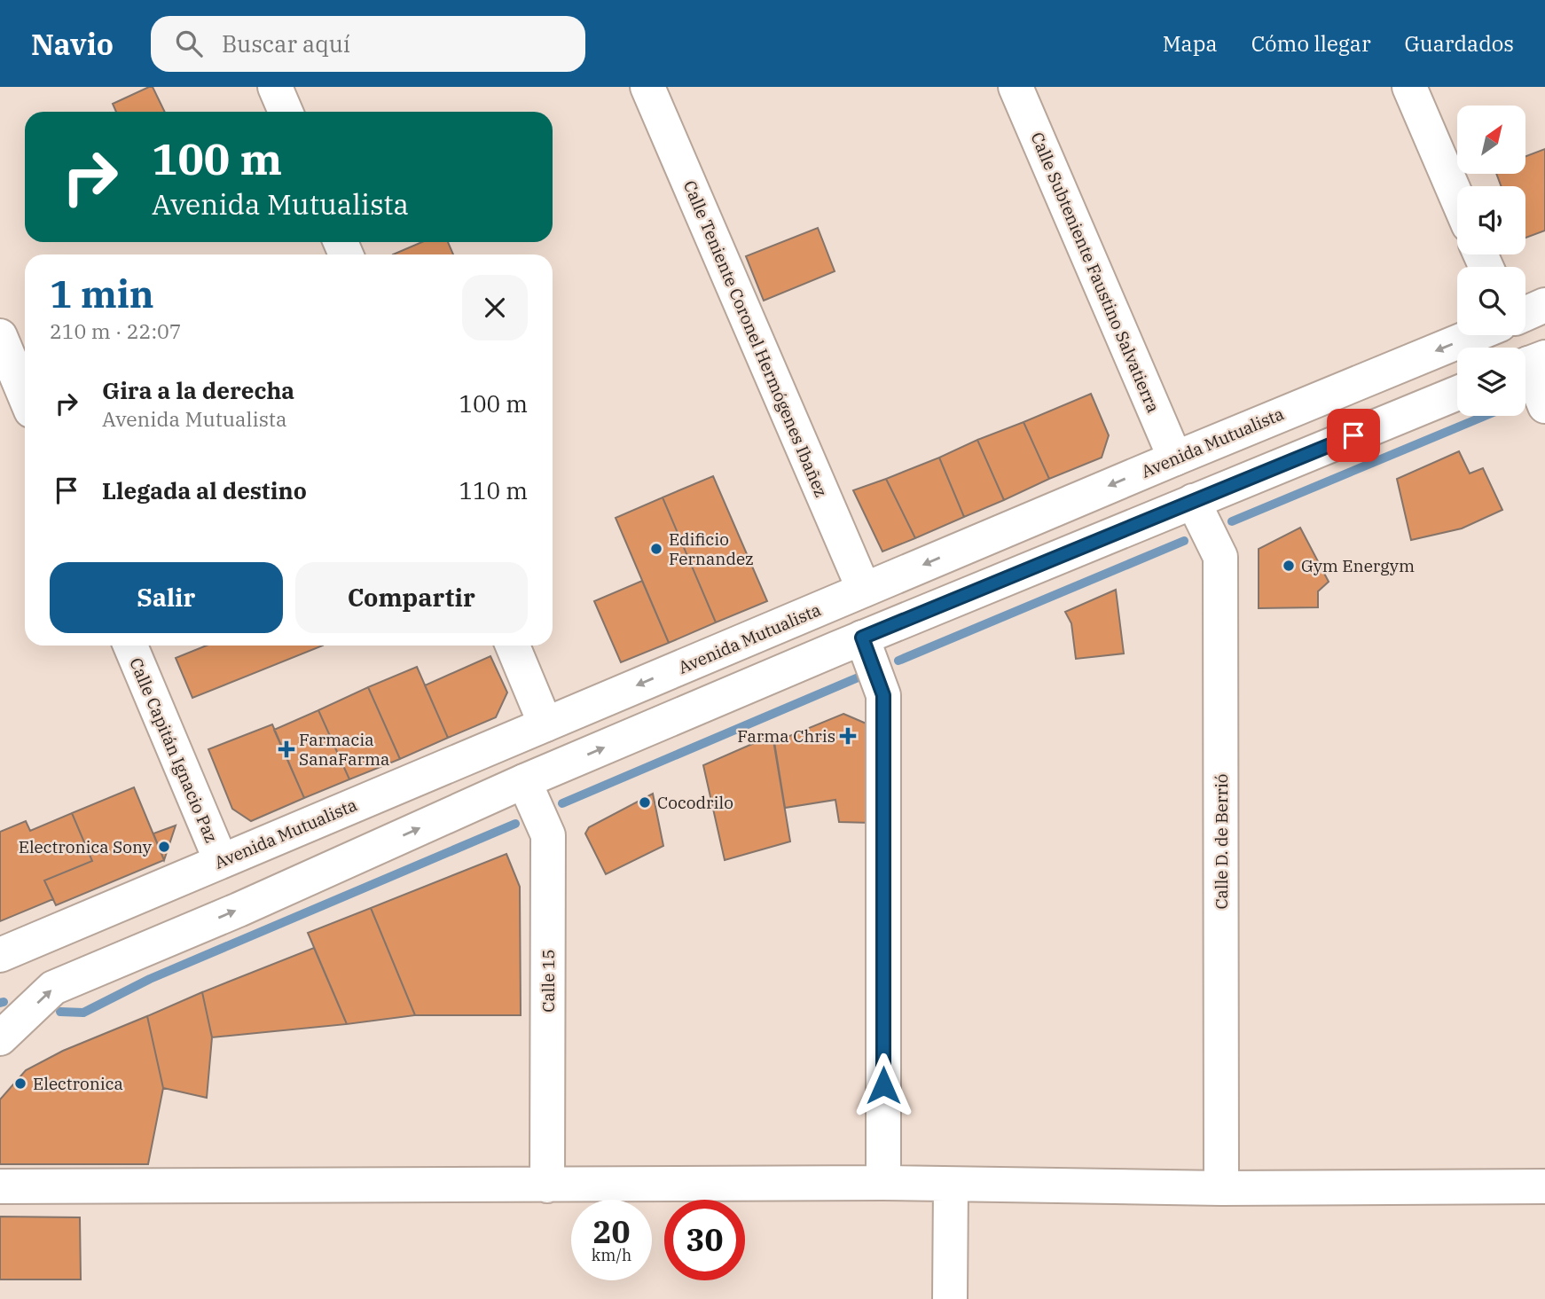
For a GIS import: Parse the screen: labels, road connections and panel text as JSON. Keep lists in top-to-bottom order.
{
  "streets": {
    "street": [
      "Calle Subteniente Faustino Salvatierra",
      "Calle Teniente Coronel Hermógenes Ibañez",
      "Avenida Mutualista",
      "Calle Capitán Ignacio Paz",
      "Calle D. de Berrió",
      "Calle 15"
    ]
  },
  "crossings": [
    ["Calle Subteniente Faustino Salvatierra", "Avenida Mutualista"],
    ["Calle Teniente Coronel Hermógenes Ibañez", "Avenida Mutualista"],
    ["Avenida Mutualista", "Calle Capitán Ignacio Paz"]
  ],
  "places": {
    "other": [
      "Edificio Fernandez",
      "Gym Energym",
      "Cocodrilo",
      "Electronica Sony",
      "Electronica"
    ],
    "health": ["Farma Chris", "Farmacia SanaFarma"]
  },
  "north": "top right",
  "page": {
    "header": "Navio",
    "search": "Buscar aquí",
    "nav": ["Mapa", "Cómo llegar", "Guardados"],
    "turn": ["100 m", "Avenida Mutualista"],
    "heading": ["1 min", "210 m · 22:07"],
    "list": [
      {
        "name": "Gira a la derecha",
        "note": "Avenida Mutualista",
        "value": "100 m"
      },
      {
        "name": "Llegada al destino",
        "value": "110 m"
      }
    ],
    "buttons": ["Salir", "Compartir"],
    "speed": "20 km/h",
    "limit": "30"
  }
}
